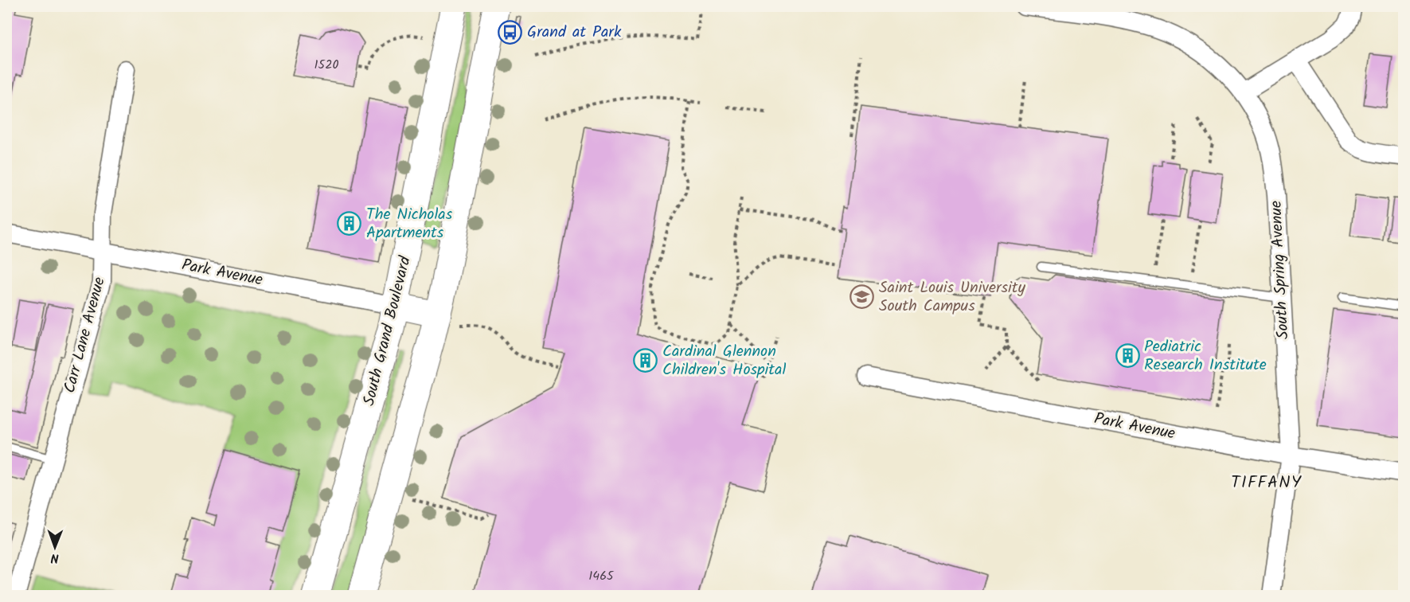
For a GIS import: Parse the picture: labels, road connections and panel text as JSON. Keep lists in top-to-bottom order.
{
  "streets": {
    "main road": ["South Grand Boulevard"],
    "street": ["South Spring Avenue", "Park Avenue", "Carr Lane Avenue"]
  },
  "crossings": [
    ["South Spring Avenue", "Park Avenue"],
    ["Park Avenue", "South Grand Boulevard"],
    ["Park Avenue", "Carr Lane Avenue"]
  ],
  "districts": ["TIFFANY"],
  "places": {
    "bus stop": ["Grand at Park"],
    "building": ["The Nicholas Apartments", "Pediatric Research Institute", "Cardinal Glennon Children's Hospital"],
    "school or university": ["Saint Louis University South Campus"]
  },
  "house_numbers": ["1520", "1465"],
  "north": "bottom"
}
